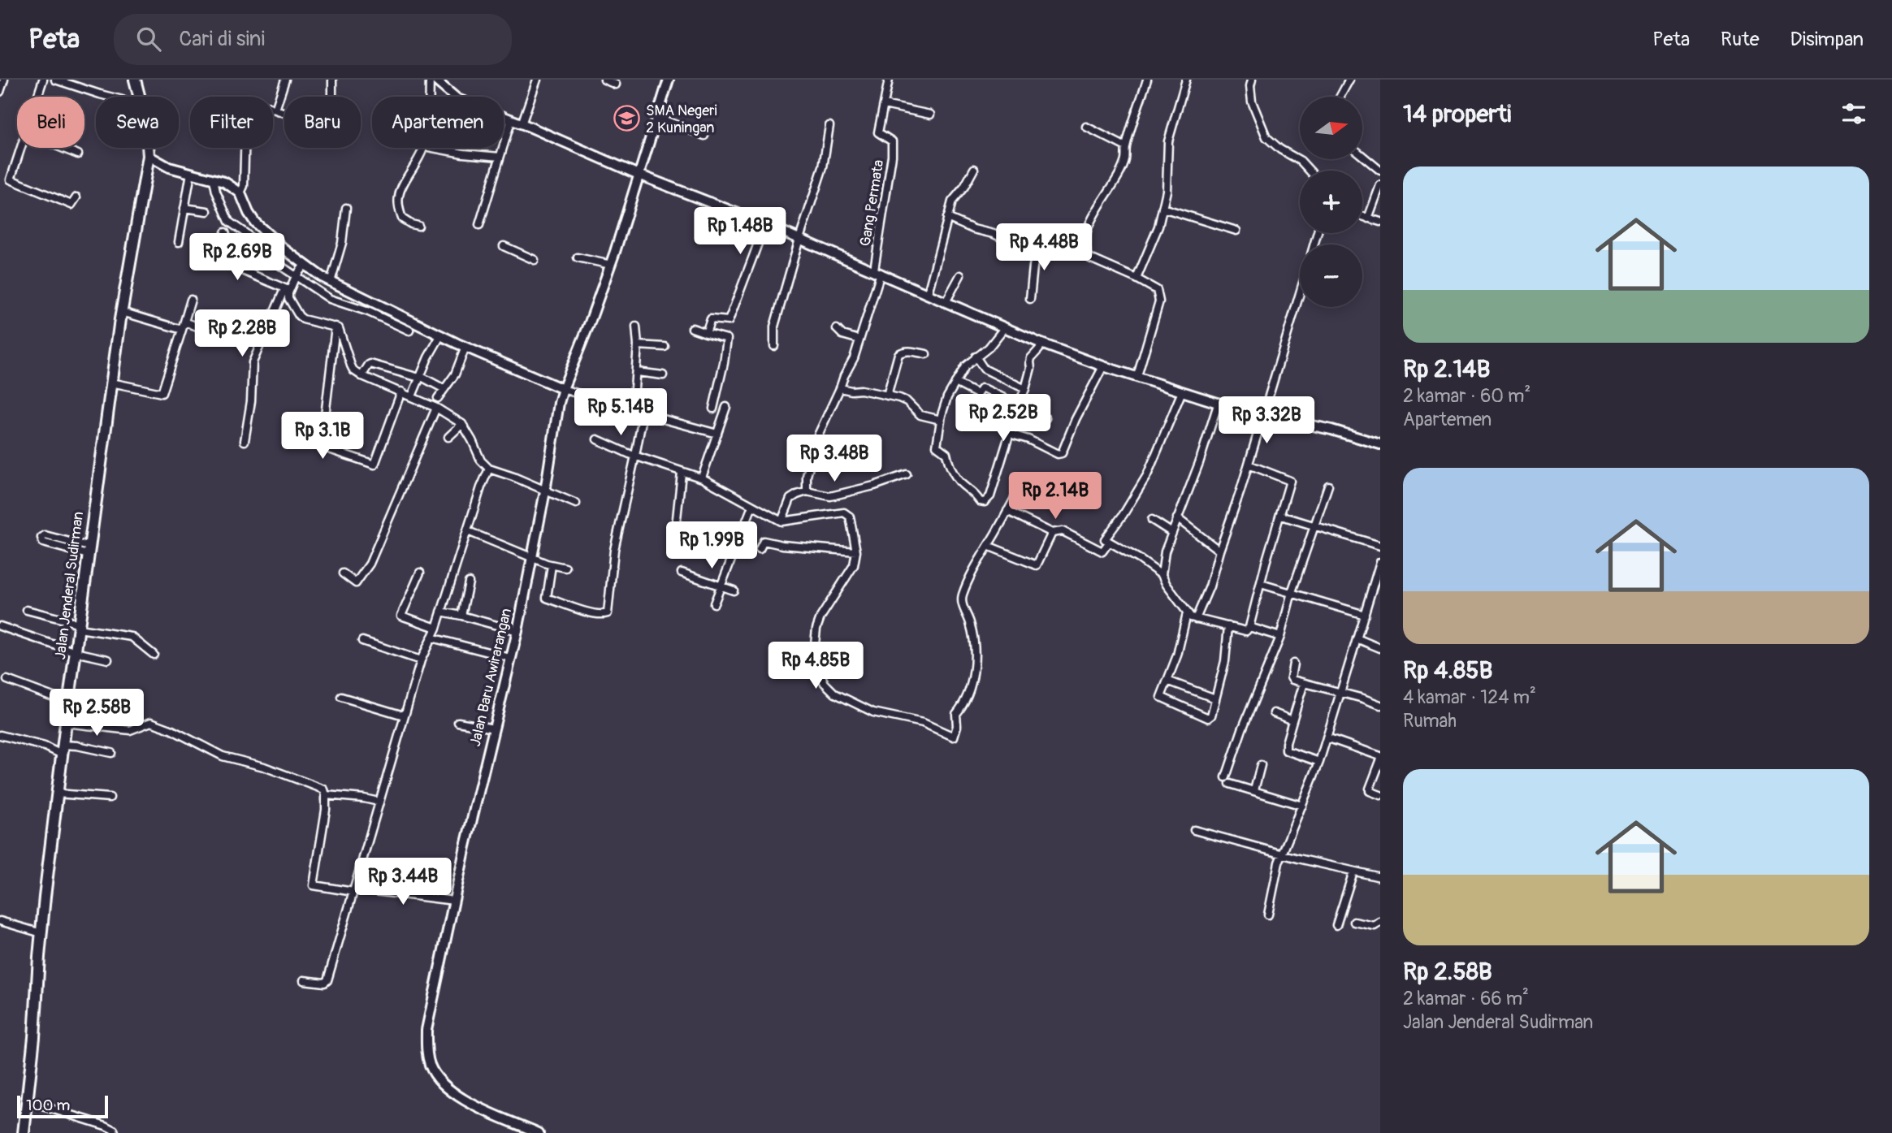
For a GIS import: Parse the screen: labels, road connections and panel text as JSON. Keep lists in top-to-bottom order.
{
  "streets": {
    "main road": ["Jalan Jenderal Sudirman"],
    "street": ["Gang Permata", "Jalan Baru Awirarangan"]
  },
  "places": {
    "school or university": ["SMA Negeri 2 Kuningan"]
  },
  "scale_bar": "100 m",
  "north": "right",
  "page": {
    "header": "Peta",
    "search": "Cari di sini",
    "nav": ["Peta", "Rute", "Disimpan"],
    "heading": "14 properti",
    "map_buttons": ["+", "−"],
    "chip": [
      "Beli",
      "Sewa",
      "Filter",
      "Baru",
      "Apartemen"
    ],
    "list": [
      {
        "name": "Rp 2.14B",
        "note": "2 kamar · 60 m² · Apartemen"
      },
      {
        "name": "Rp 4.85B",
        "note": "4 kamar · 124 m² · Rumah"
      },
      {
        "name": "Rp 2.58B",
        "note": "2 kamar · 66 m² · Jalan Jenderal Sudirman"
      }
    ],
    "price": [
      "Rp 1.48B",
      "Rp 4.48B",
      "Rp 2.69B",
      "Rp 2.28B",
      "Rp 5.14B",
      "Rp 2.52B",
      "Rp 3.32B",
      "Rp 3.1B",
      "Rp 3.48B",
      "Rp 2.14B",
      "Rp 1.99B",
      "Rp 4.85B",
      "Rp 2.58B",
      "Rp 3.44B"
    ],
    "scale": "100 m"
  }
}
